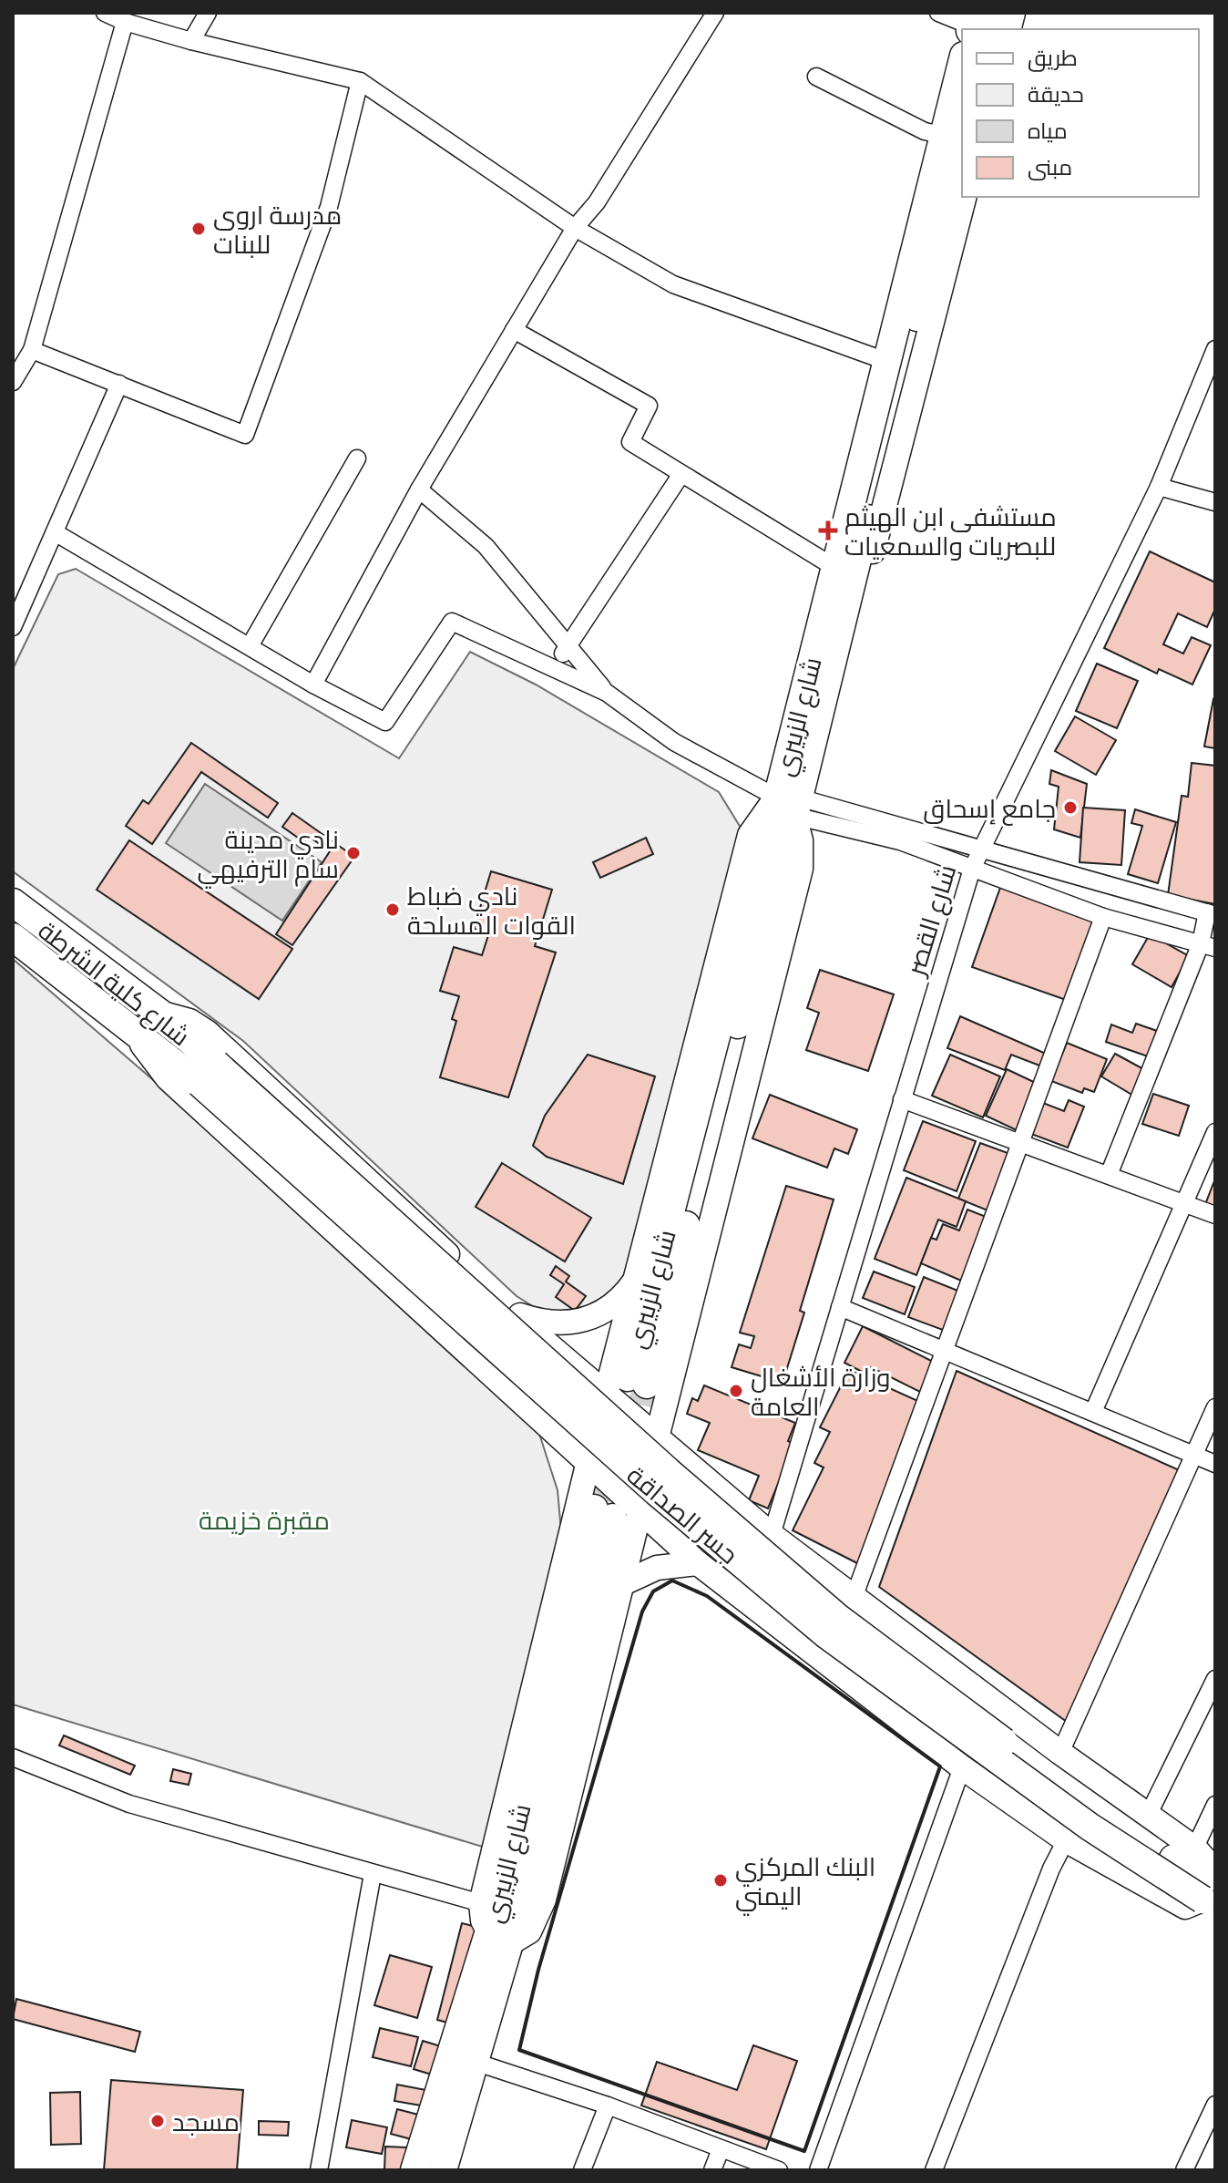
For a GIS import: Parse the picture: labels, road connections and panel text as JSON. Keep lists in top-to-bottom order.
{
  "streets": {
    "main road": ["شارع الزبيري", "شارع كلية الشرطة", "جسر الصداقة"],
    "street": ["شارع القصر"]
  },
  "crossings": [
    ["شارع كلية الشرطة", "جسر الصداقة"]
  ],
  "parks": ["مقبرة خزيمة"],
  "places": {
    "other": [
      "مدرسة اروى للبنات",
      "جامع إسحاق",
      "نادي مدينة سام الترفيهي",
      "نادي ضباط القوات المسلحة",
      "وزارة الأشغال العامة",
      "البنك المركزي اليمني",
      "مسجد"
    ],
    "health": ["مستشفى ابن الهيثم للبصريات والسمعيات"]
  },
  "legend": [
    "طريق",
    "حديقة",
    "مياه",
    "مبنى"
  ]
}
